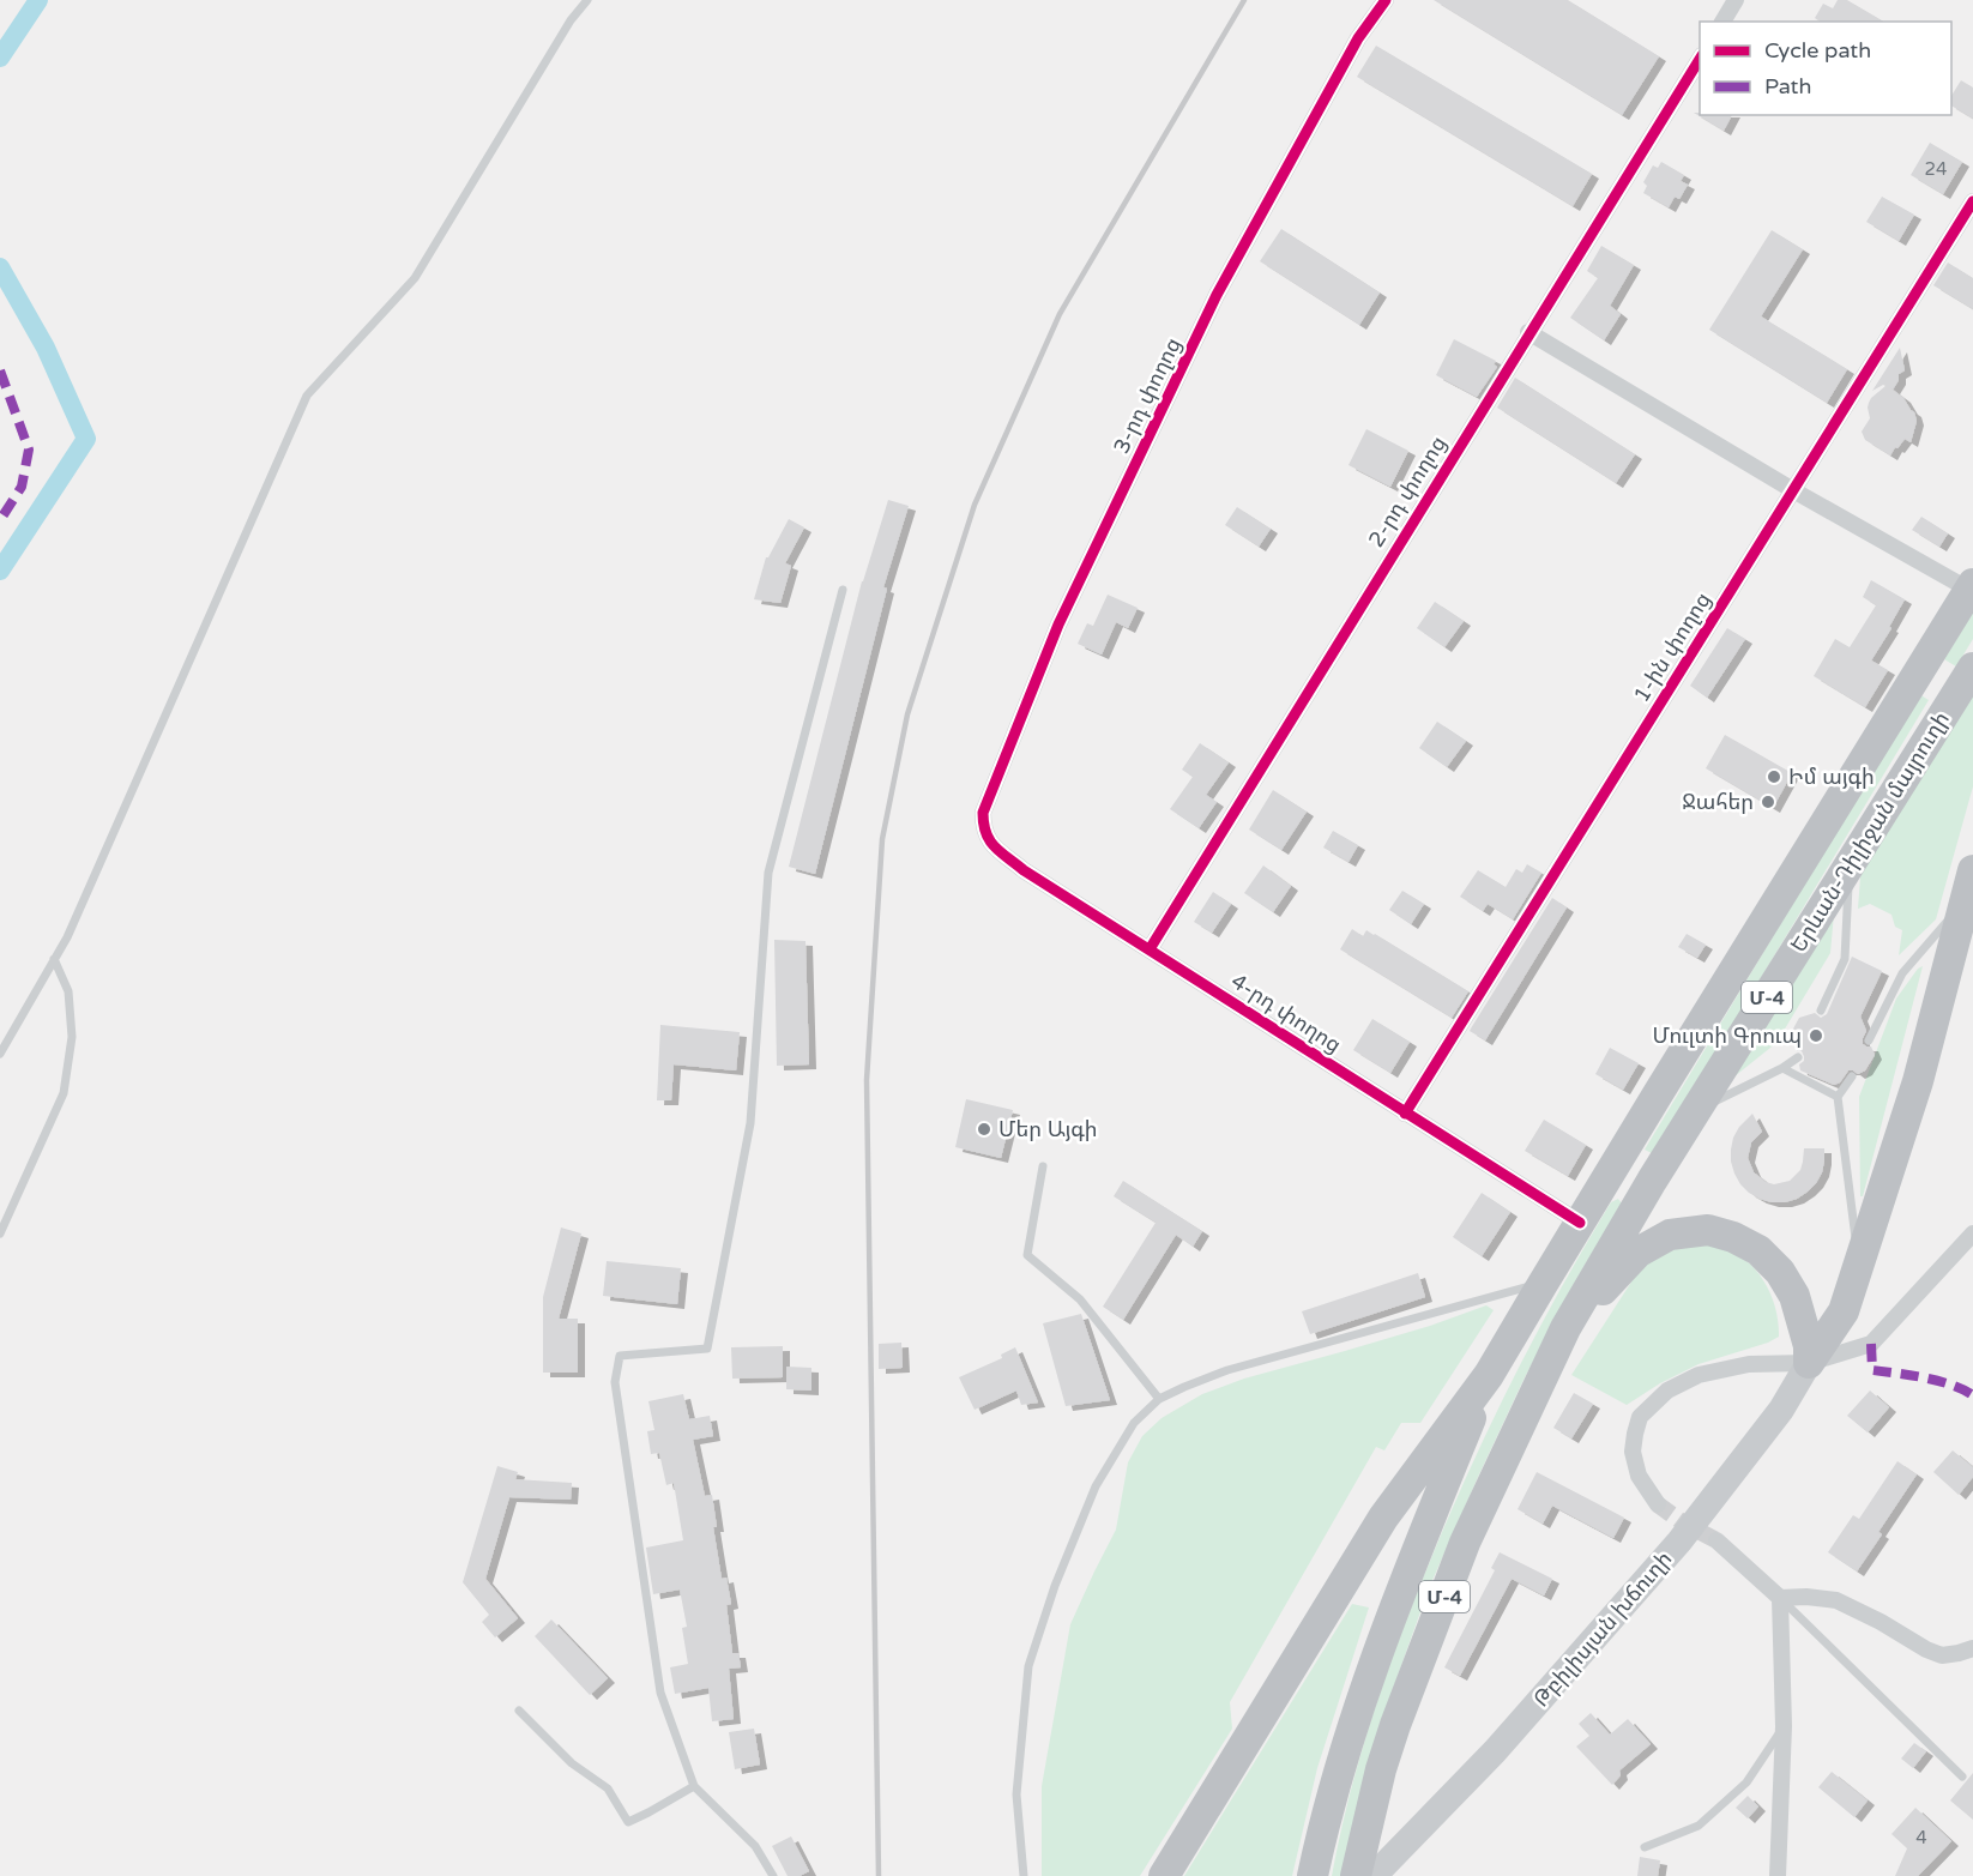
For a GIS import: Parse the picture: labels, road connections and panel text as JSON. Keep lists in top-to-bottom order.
{
  "streets": {
    "highway": ["Երևան-Դիլիջան մայրուղի", "Մ-4"],
    "main road": ["Թբիլիսյան խճուղի"],
    "street": [
      "3-րդ փողոց",
      "2-րդ փողոց",
      "1-ին փողոց",
      "4-րդ փողոց"
    ]
  },
  "crossings": [
    ["3-րդ փողոց", "4-րդ փողոց"],
    ["2-րդ փողոց", "4-րդ փողոց"],
    ["1-ին փողոց", "4-րդ փողոց"],
    ["Երևան-Դիլիջան մայրուղի", "Մ-4"],
    ["Երևան-Դիլիջան մայրուղի", "4-րդ փողոց"]
  ],
  "places": [
    "Իմ այգի",
    "Ջահեր",
    "Մուլտի Գրուպ",
    "Մեր Այգի"
  ],
  "house_numbers": ["24", "4"],
  "legend": ["Cycle path", "Path"]
}
